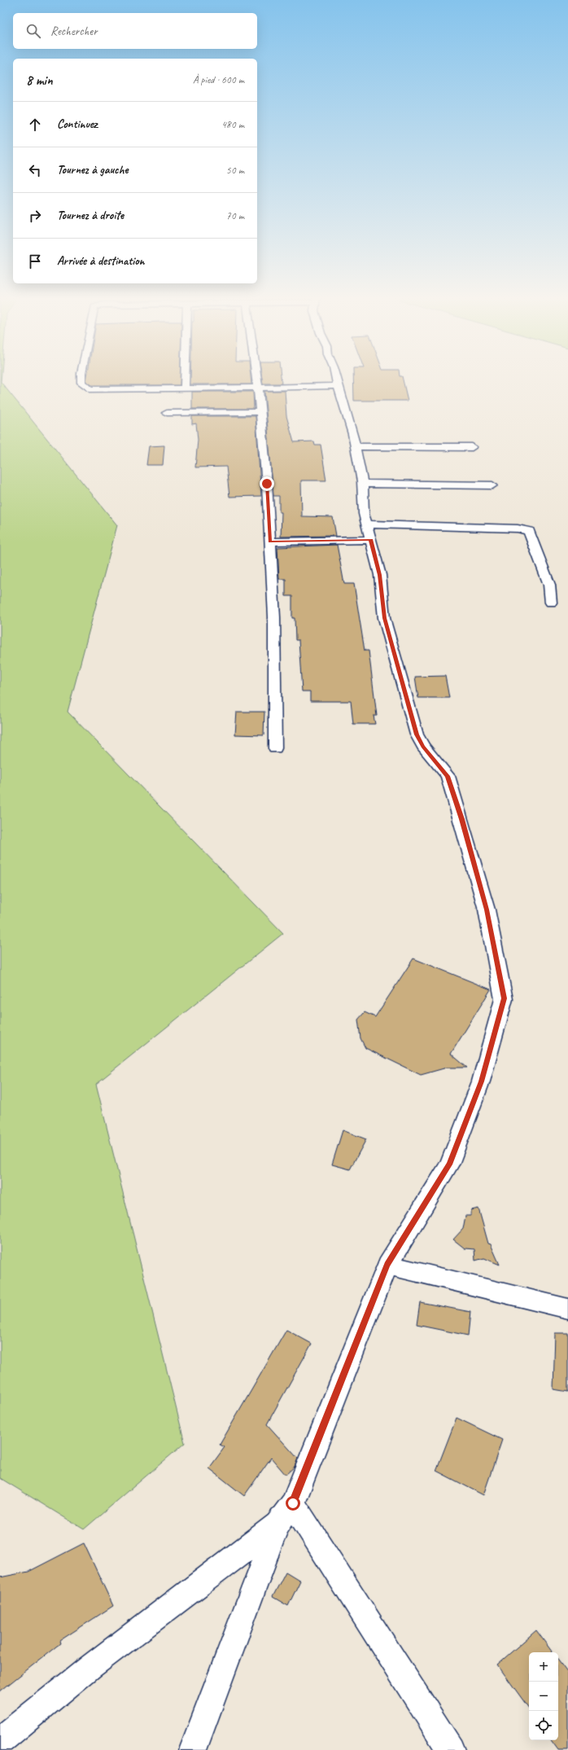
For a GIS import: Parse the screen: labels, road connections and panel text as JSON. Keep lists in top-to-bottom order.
{
  "page": {
    "search": "Rechercher",
    "heading": ["8 min", "À pied · 600 m"],
    "list": [
      ["Continuez", "480 m"],
      ["Tournez à gauche", "50 m"],
      ["Tournez à droite", "70 m"],
      "Arrivée à destination"
    ],
    "map_buttons": ["+", "−"]
  }
}
